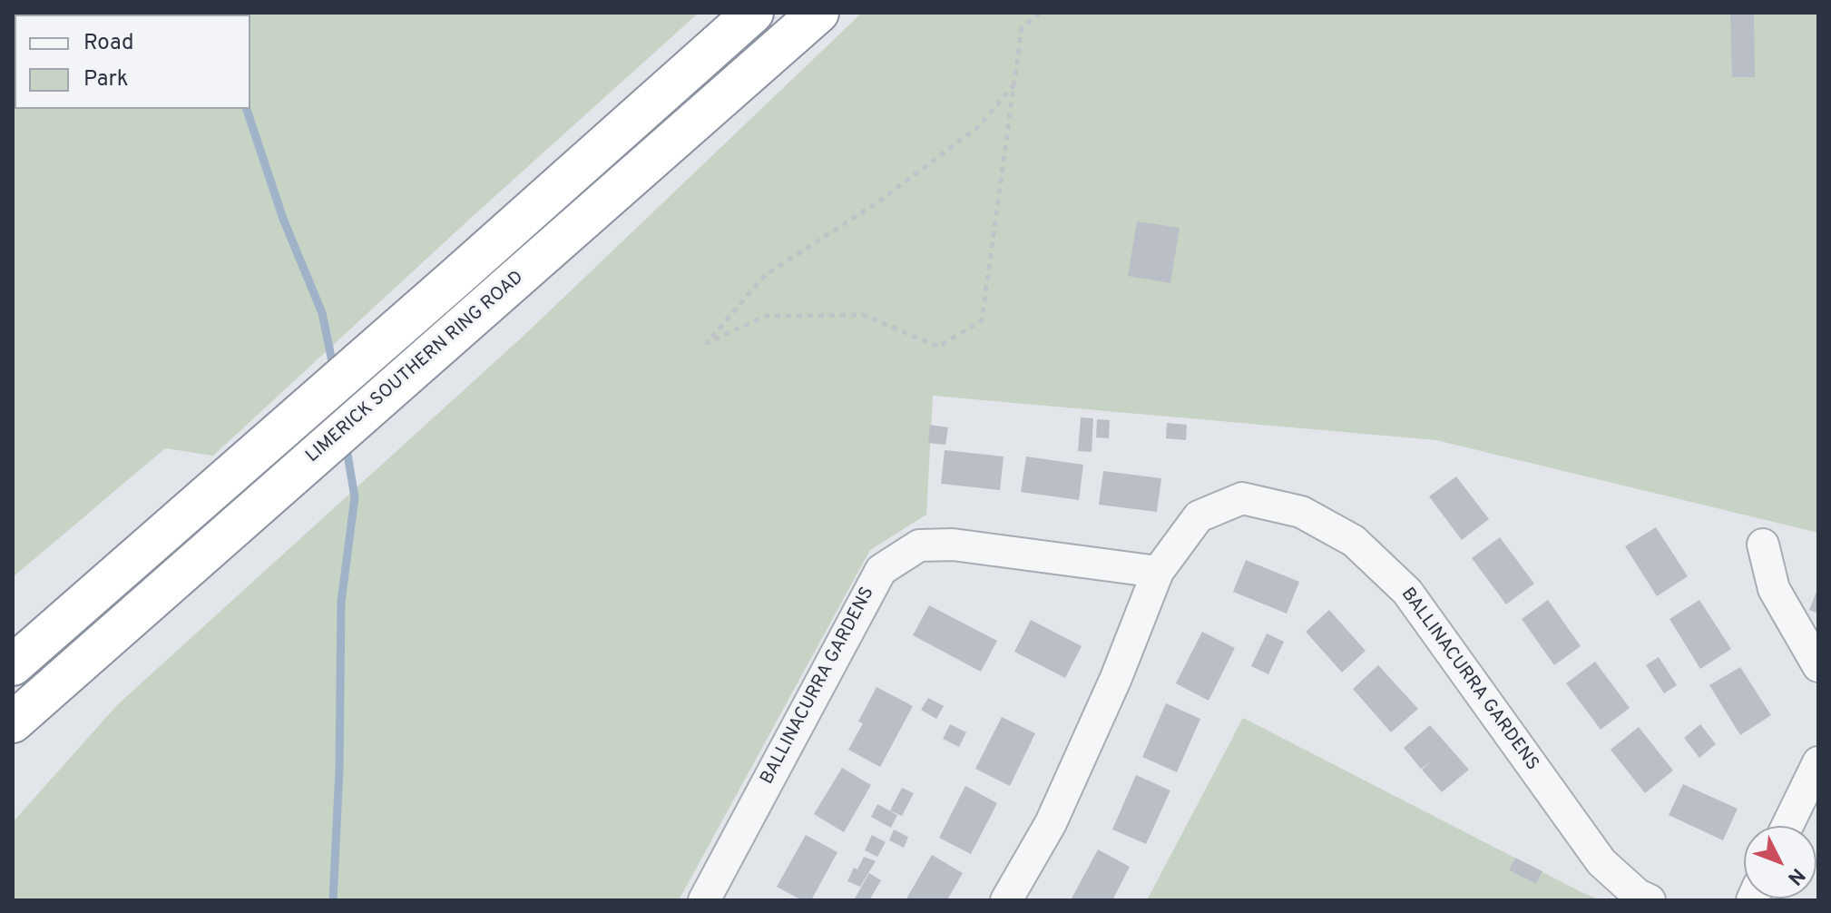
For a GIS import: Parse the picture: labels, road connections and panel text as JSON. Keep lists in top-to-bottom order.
{
  "streets": {
    "highway": ["LIMERICK SOUTHERN RING ROAD"],
    "street": ["BALLINACURRA GARDENS"]
  },
  "legend": ["Road", "Park"],
  "north": "bottom right"
}
